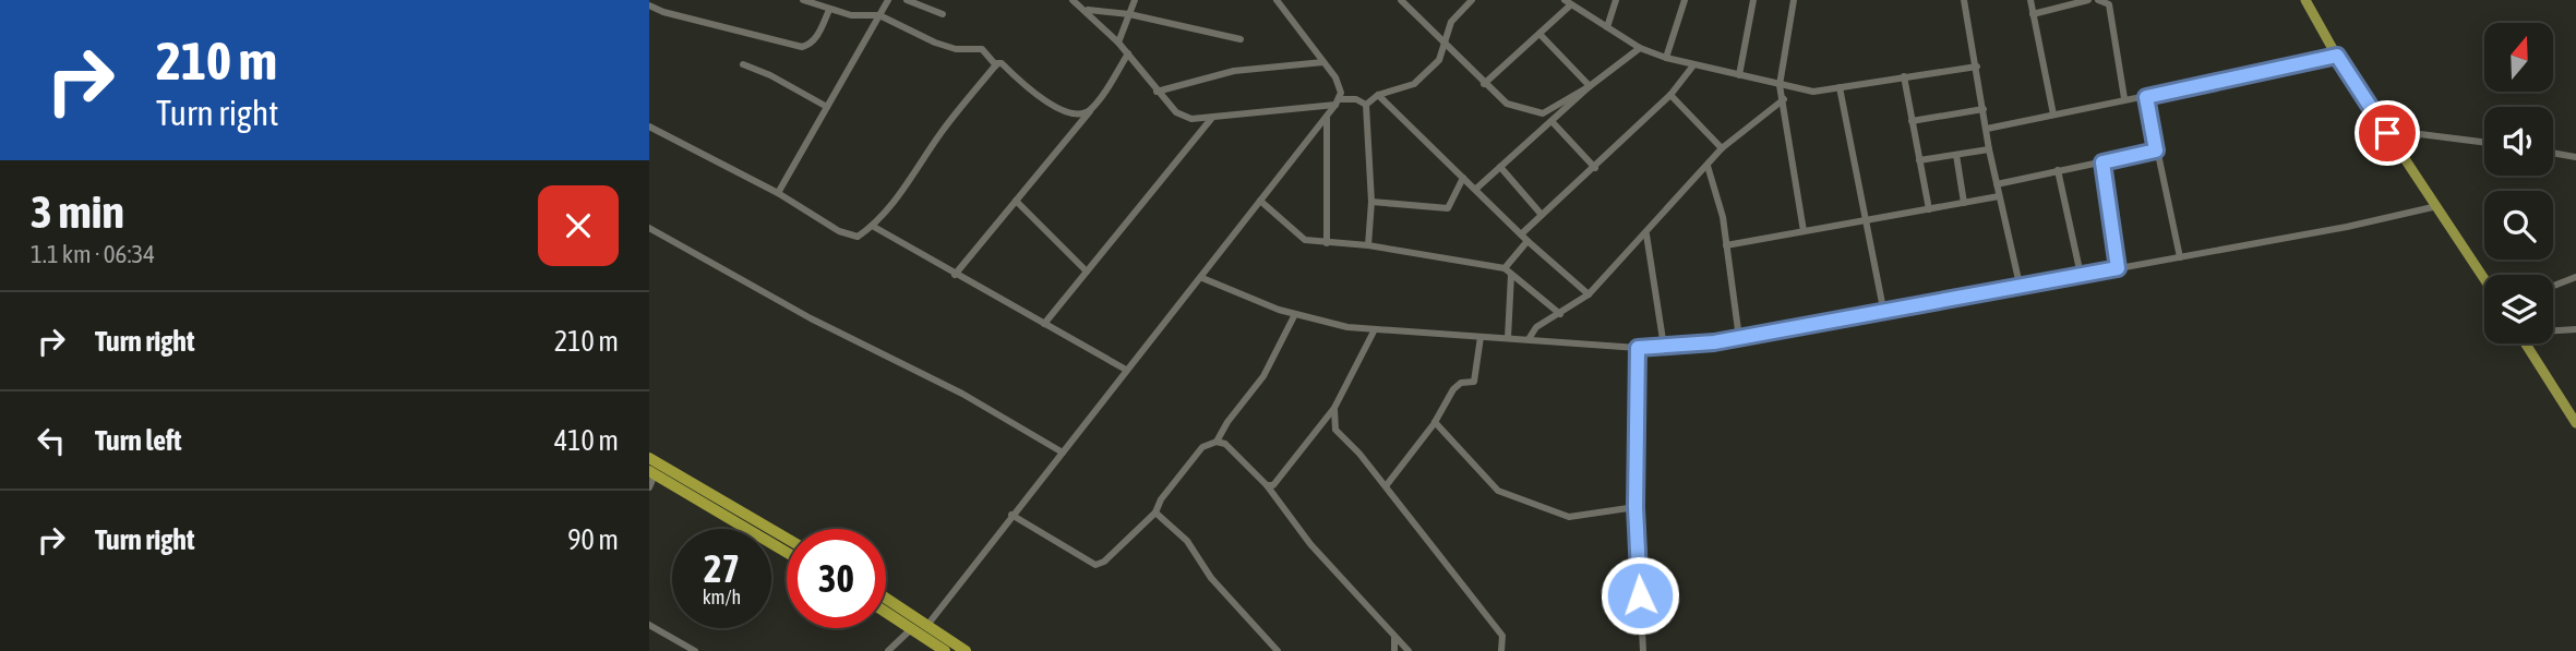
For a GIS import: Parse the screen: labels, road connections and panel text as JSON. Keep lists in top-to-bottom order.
{
  "north": "top",
  "page": {
    "turn": ["210 m", "Turn right"],
    "heading": ["3 min", "1.1 km · 06:34"],
    "list": [
      {
        "name": "Turn right",
        "value": "210 m"
      },
      {
        "name": "Turn left",
        "value": "410 m"
      },
      {
        "name": "Turn right",
        "value": "90 m"
      }
    ],
    "speed": "27 km/h",
    "limit": "30"
  }
}
